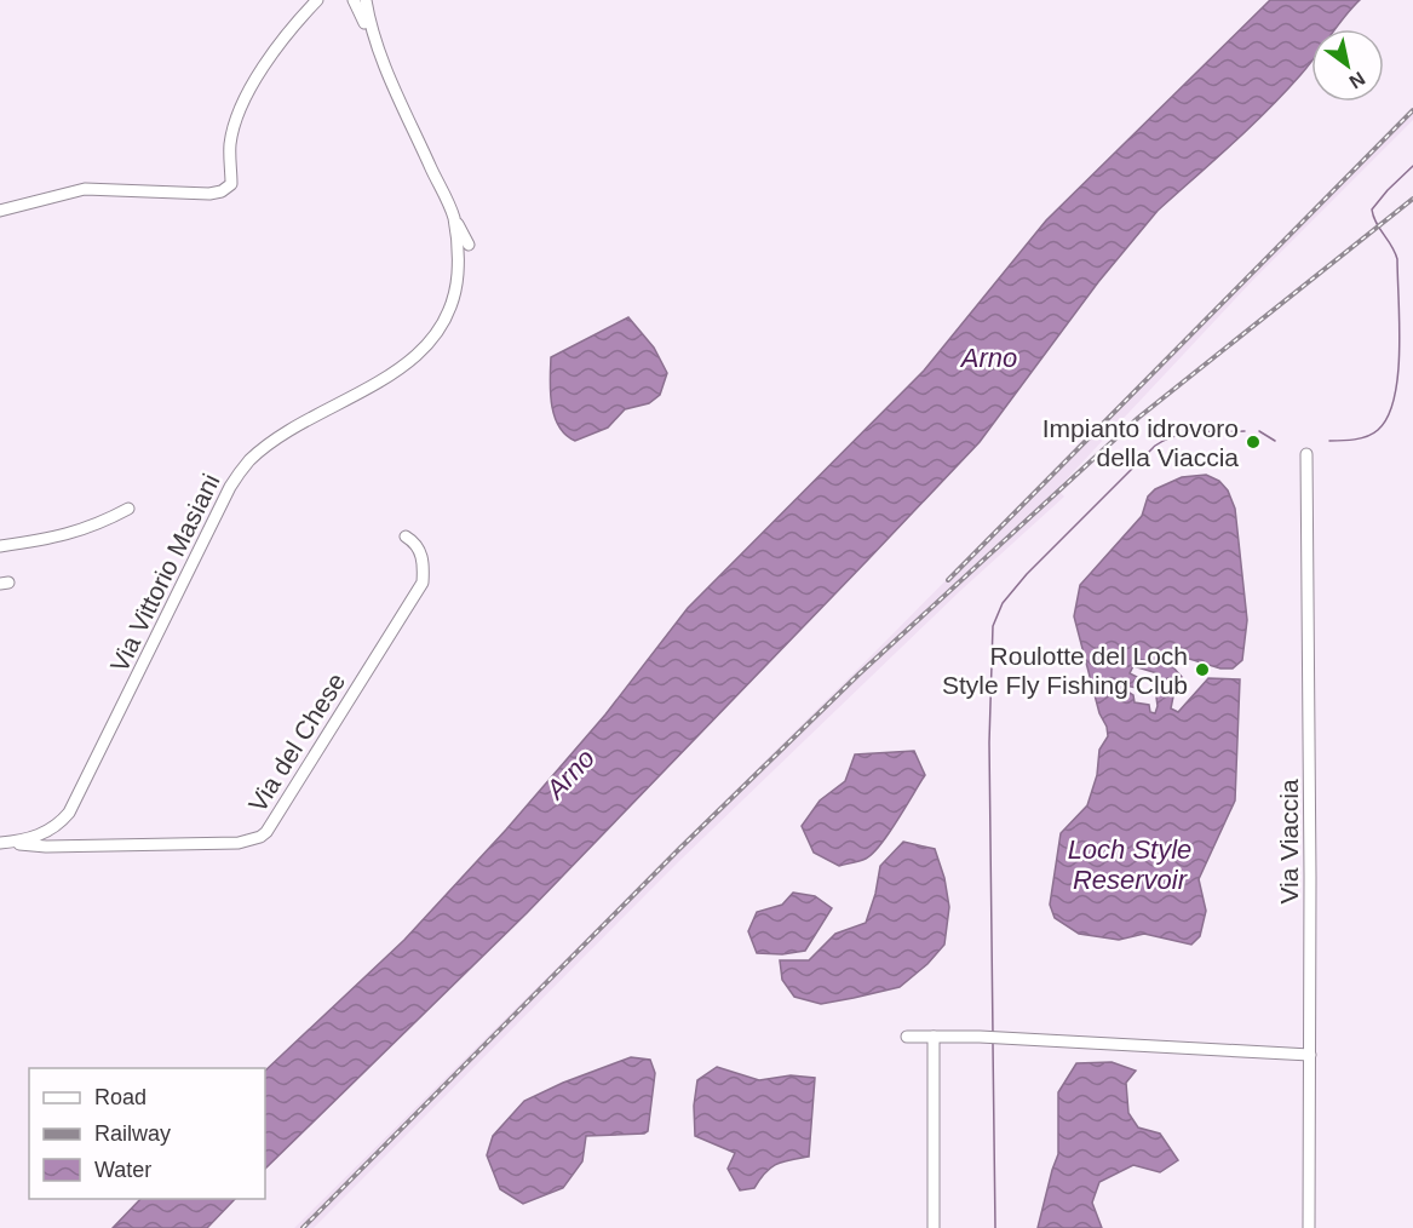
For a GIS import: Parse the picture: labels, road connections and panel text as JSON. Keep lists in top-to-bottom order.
{
  "streets": {
    "street": ["Via Vittorio Masiani", "Via del Chese", "Via Viaccia"]
  },
  "crossings": [
    ["Via Vittorio Masiani", "Via del Chese"]
  ],
  "water": ["Arno", "Loch Style Reservoir"],
  "places": ["Impianto idrovoro della Viaccia", "Roulotte del Loch Style Fly Fishing Club"],
  "legend": ["Road", "Railway", "Water"],
  "north": "bottom right"
}
